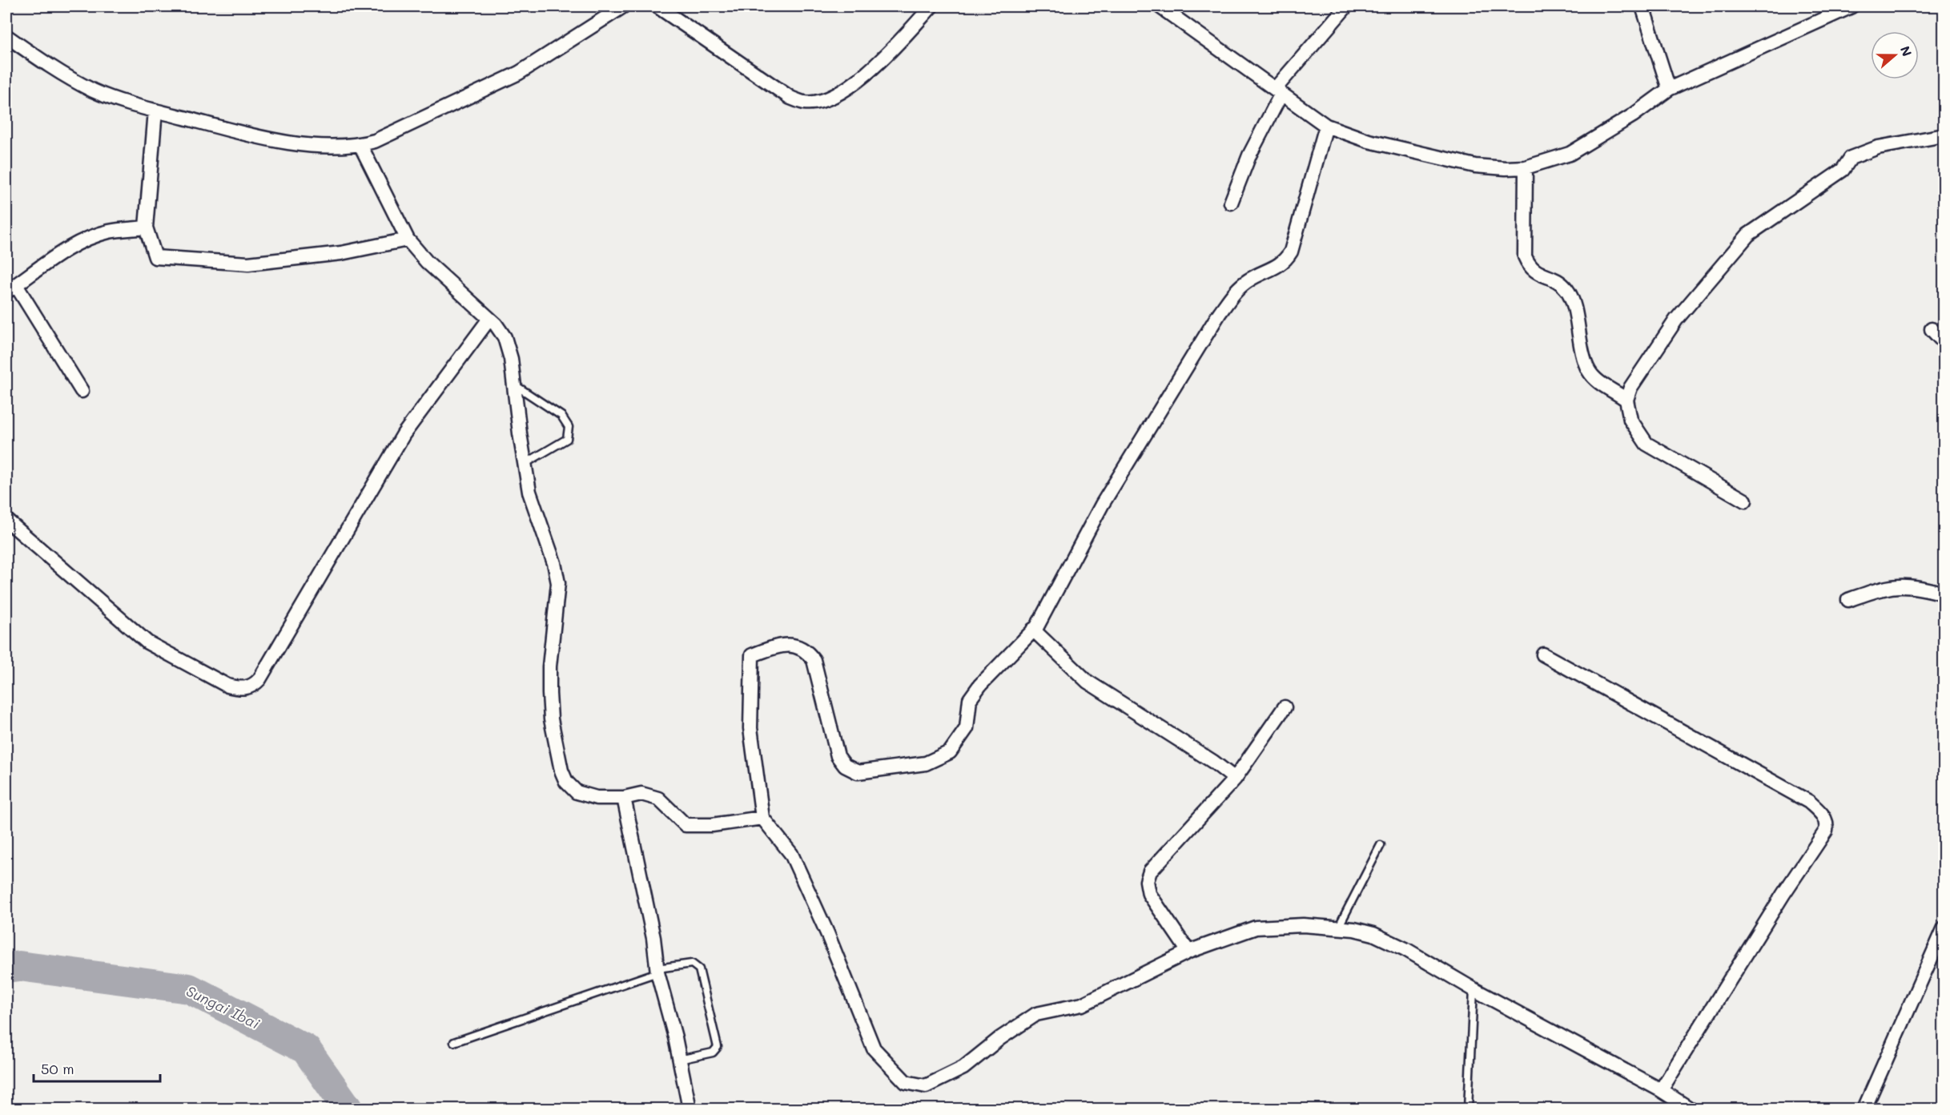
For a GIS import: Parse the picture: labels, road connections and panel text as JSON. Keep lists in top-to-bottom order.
{
  "water": ["Sungai Ibai"],
  "scale_bar": "50 m",
  "north": "right"
}
